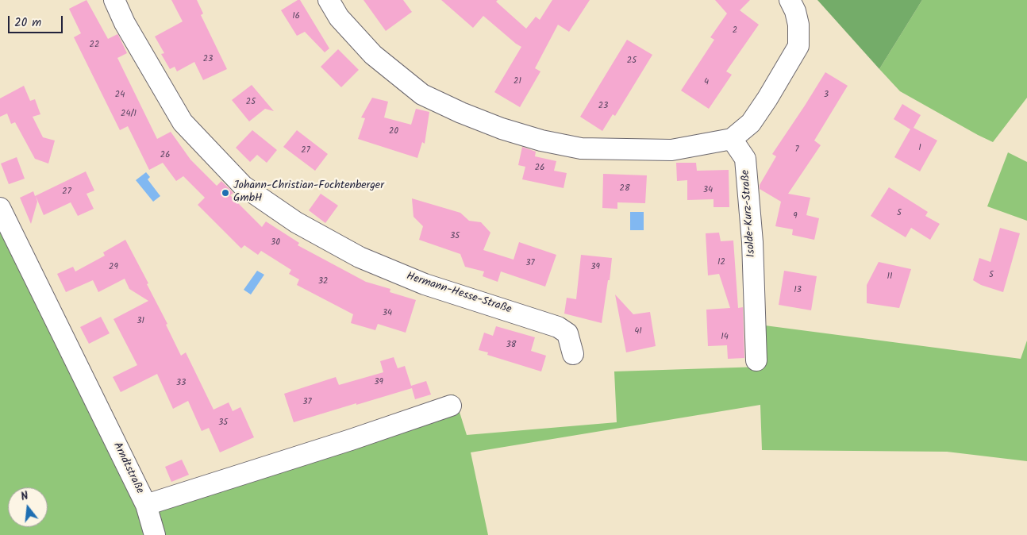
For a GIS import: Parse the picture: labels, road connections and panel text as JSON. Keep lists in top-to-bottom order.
{
  "streets": {
    "street": ["Isolde-Kurz-Straße", "Hermann-Hesse-Straße", "Arndtstraße"]
  },
  "places": ["Johann-Christian-Fochtenberger GmbH"],
  "house_numbers": [
    "16",
    "2",
    "22",
    "23",
    "25",
    "21",
    "4",
    "24",
    "3",
    "25",
    "23",
    "24/1",
    "20",
    "1",
    "7",
    "27",
    "26",
    "26",
    "28",
    "34",
    "27",
    "5",
    "9",
    "35",
    "30",
    "12",
    "37",
    "29",
    "39",
    "5",
    "11",
    "32",
    "13",
    "34",
    "31",
    "41",
    "14",
    "38",
    "39",
    "33",
    "37",
    "35"
  ],
  "scale_bar": "20 m",
  "north": "top"
}
